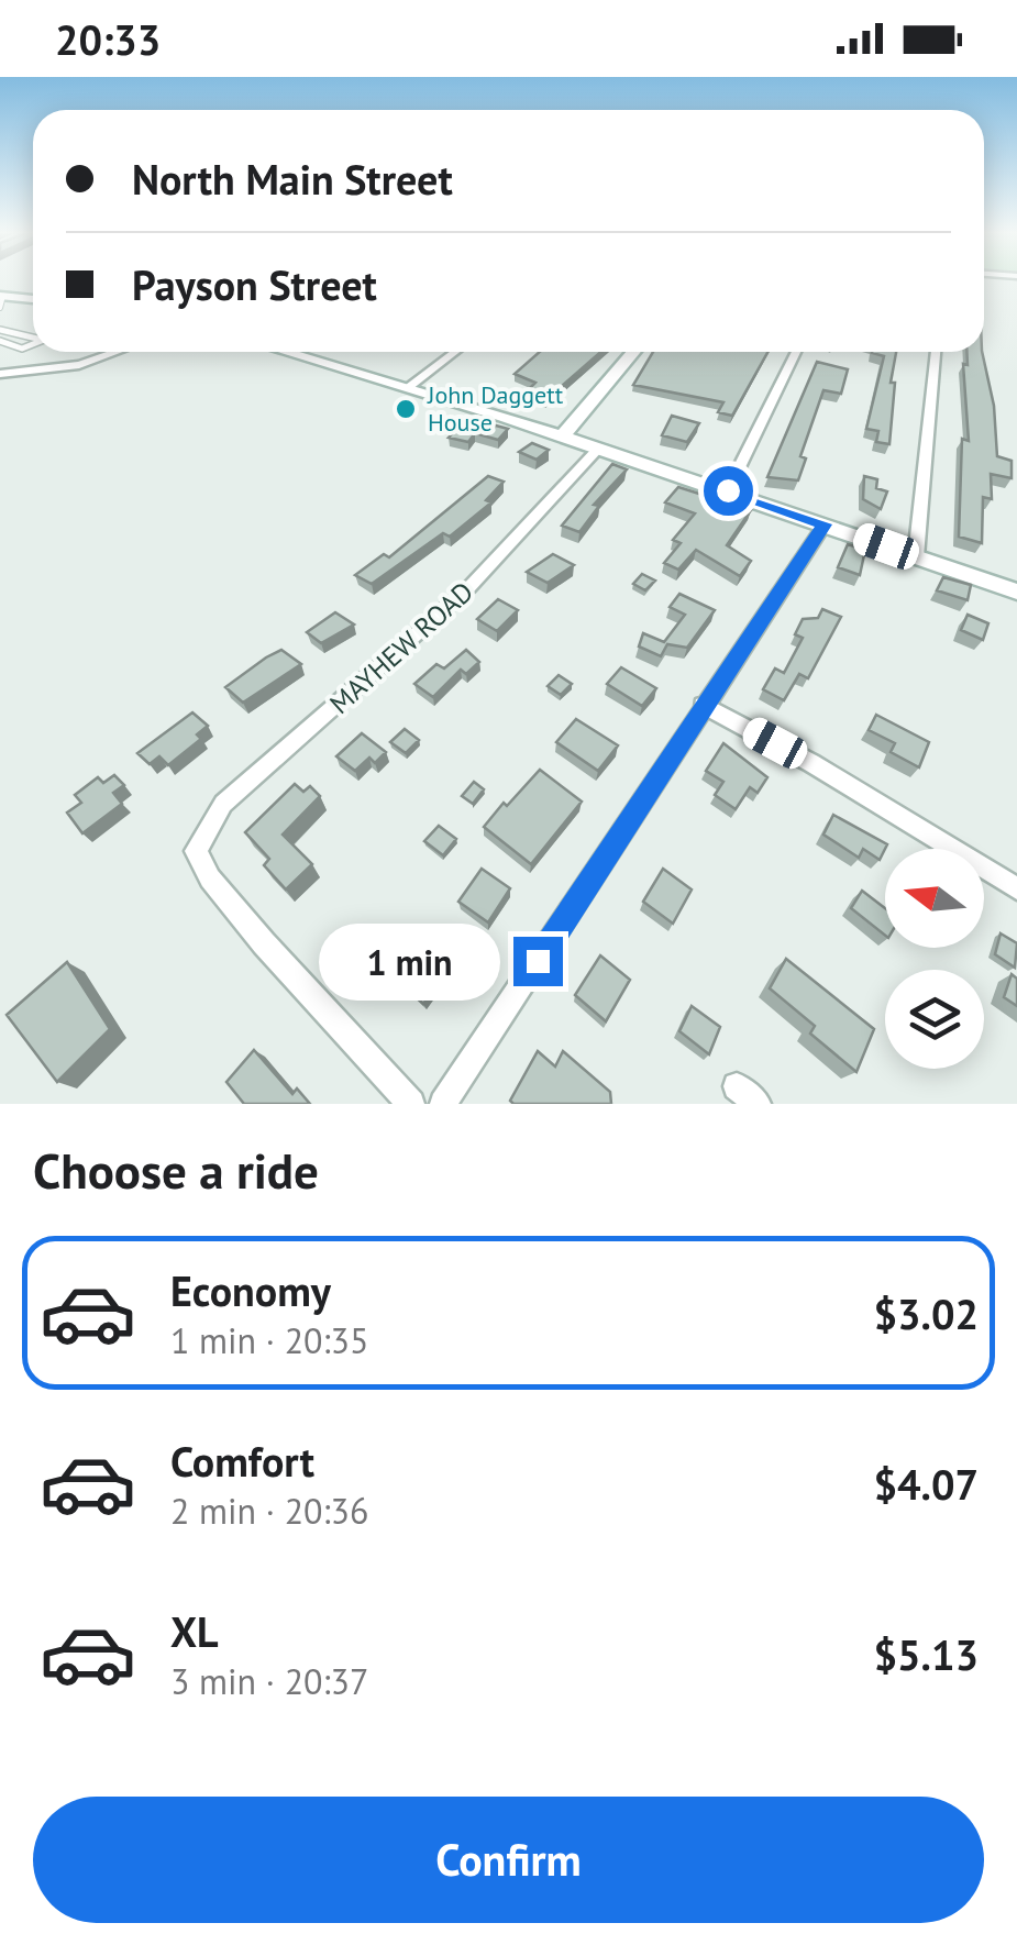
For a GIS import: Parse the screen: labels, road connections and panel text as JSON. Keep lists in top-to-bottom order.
{
  "streets": {
    "street": ["MAYHEW ROAD"]
  },
  "places": ["John Daggett House"],
  "north": "left",
  "page": {
    "status": "20:33",
    "banner": ["North Main Street", "Payson Street"],
    "bubble": "1 min",
    "heading": "Choose a ride",
    "list": [
      {
        "name": "Economy",
        "note": "1 min · 20:35",
        "value": "$3.02"
      },
      {
        "name": "Comfort",
        "note": "2 min · 20:36",
        "value": "$4.07"
      },
      {
        "name": "XL",
        "note": "3 min · 20:37",
        "value": "$5.13"
      }
    ],
    "buttons": "Confirm"
  }
}
